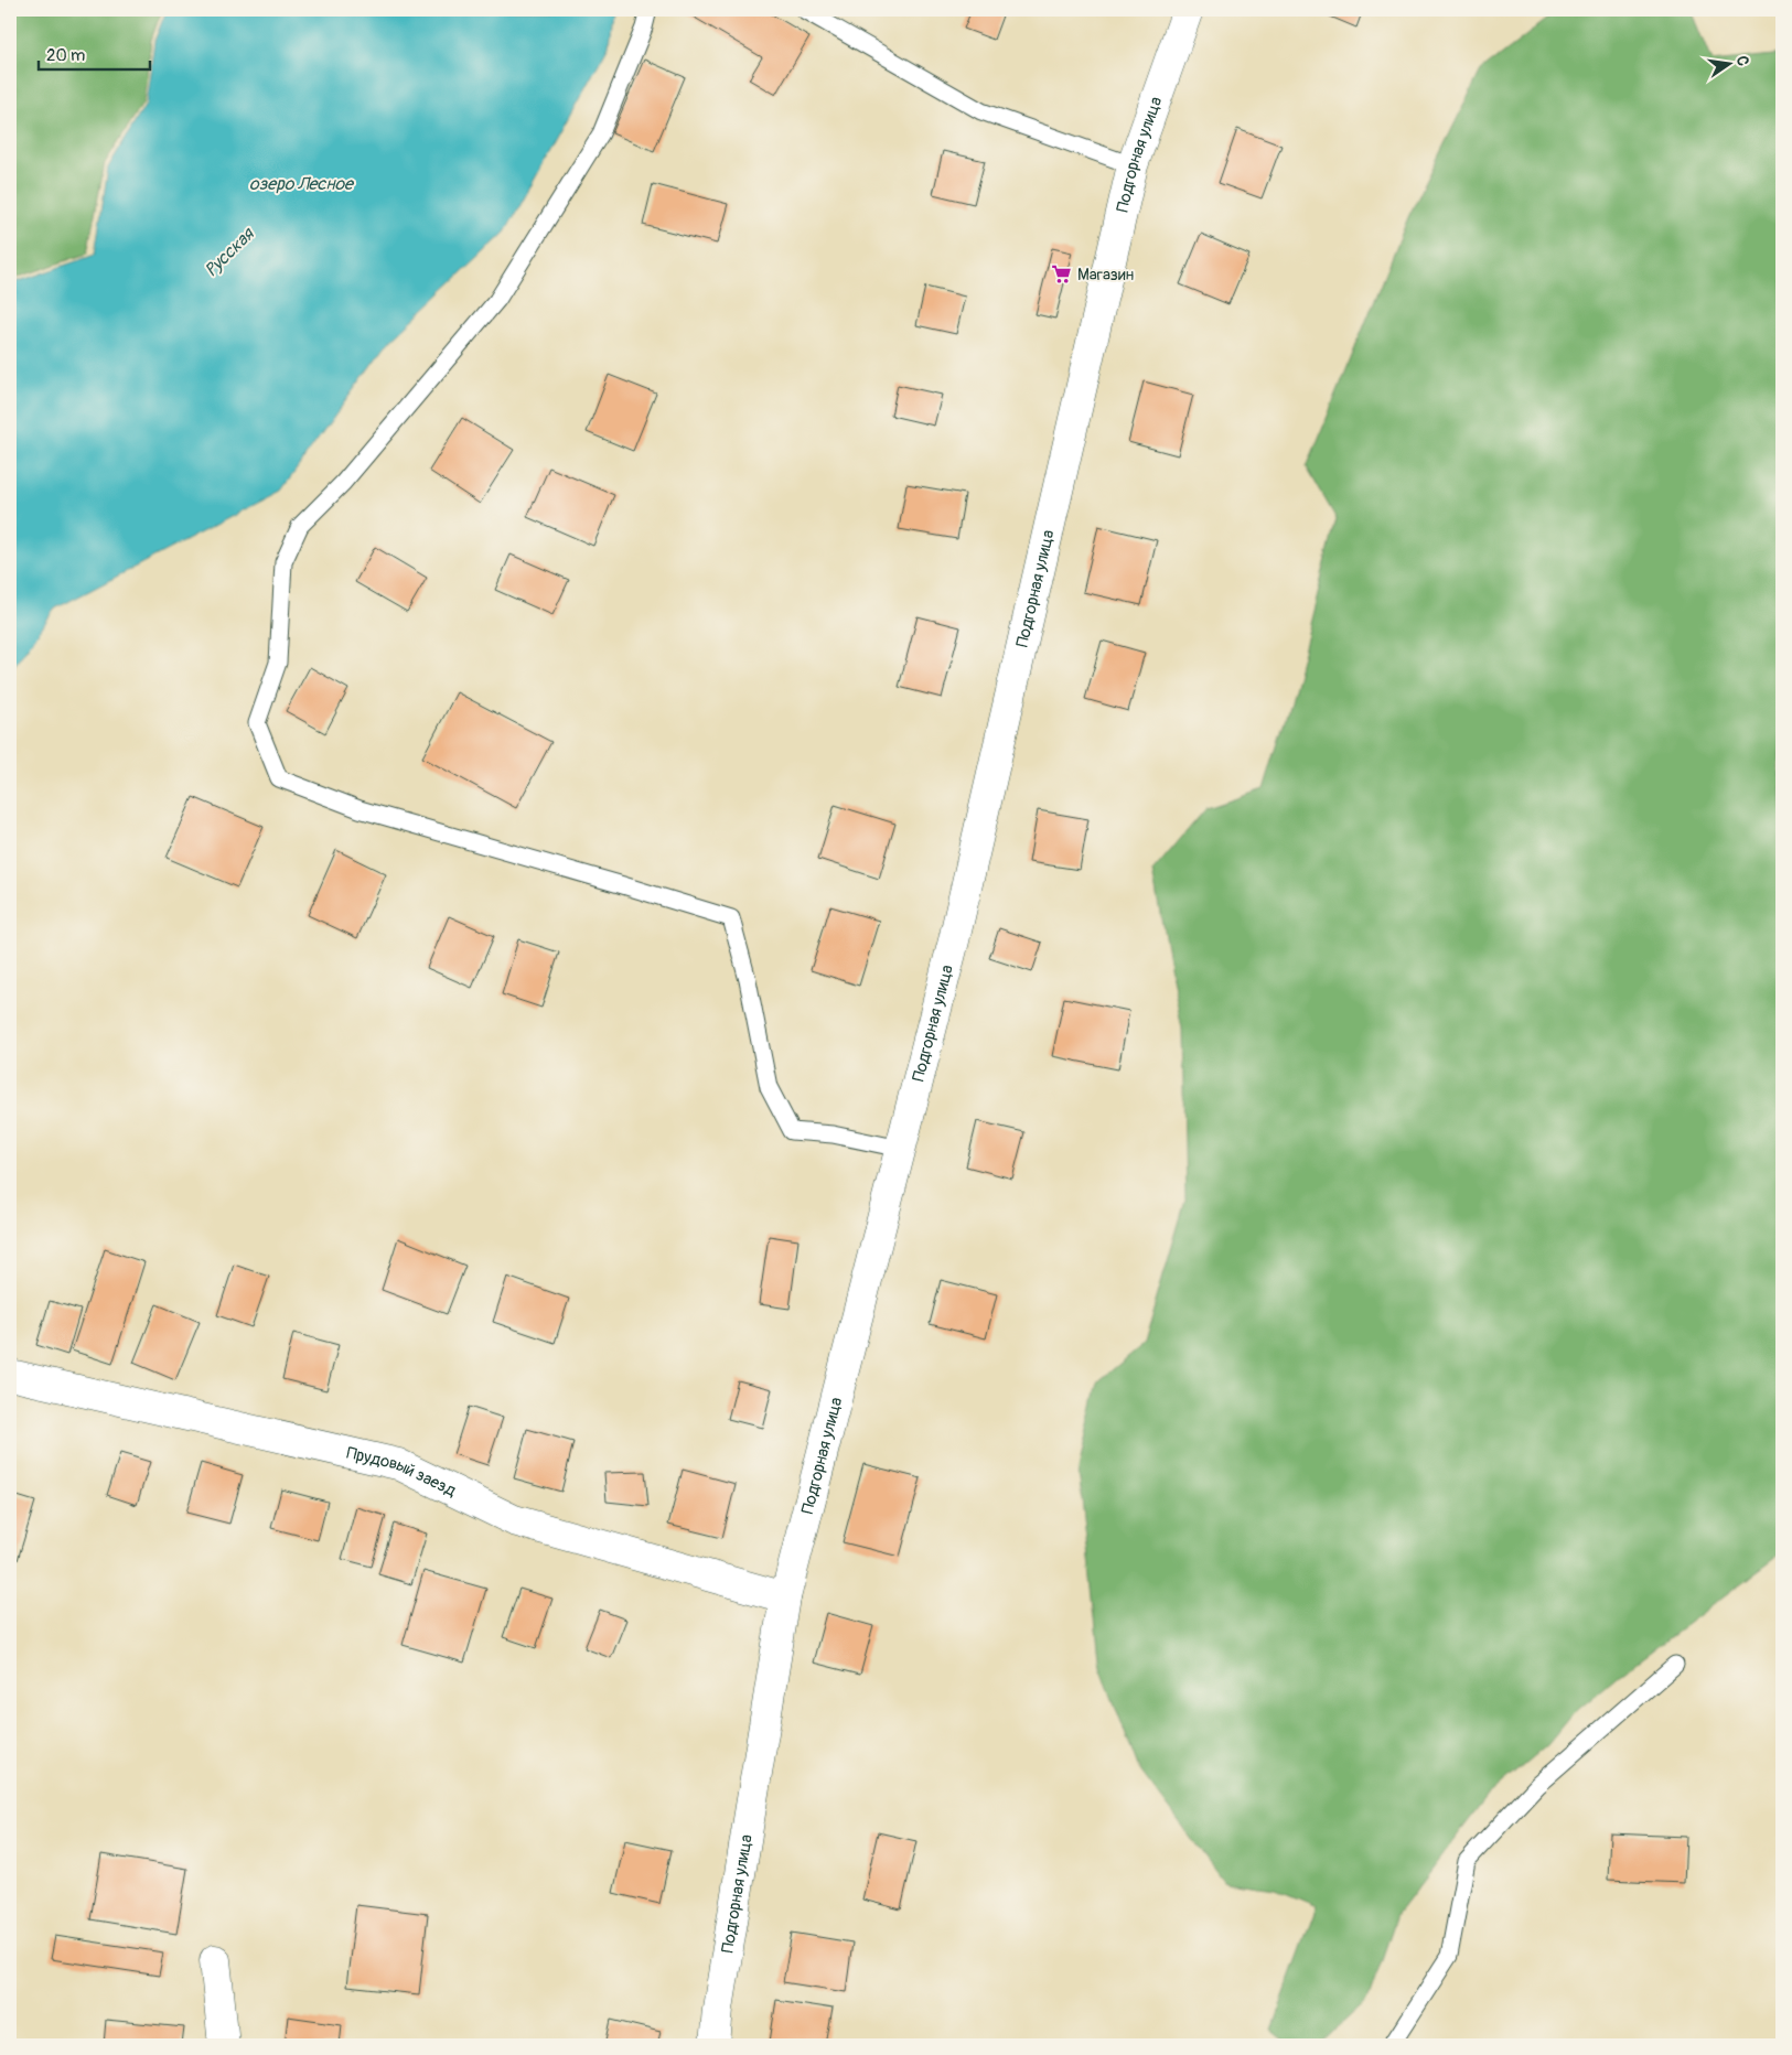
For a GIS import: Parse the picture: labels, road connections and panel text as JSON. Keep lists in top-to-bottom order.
{
  "streets": {
    "street": ["Подгорная улица", "Прудовый заезд"]
  },
  "crossings": [
    ["Подгорная улица", "Прудовый заезд"]
  ],
  "water": ["озеро Лесное", "Русская"],
  "places": {
    "supermarket": ["Магазин"]
  },
  "scale_bar": "20 m",
  "north": "right"
}
